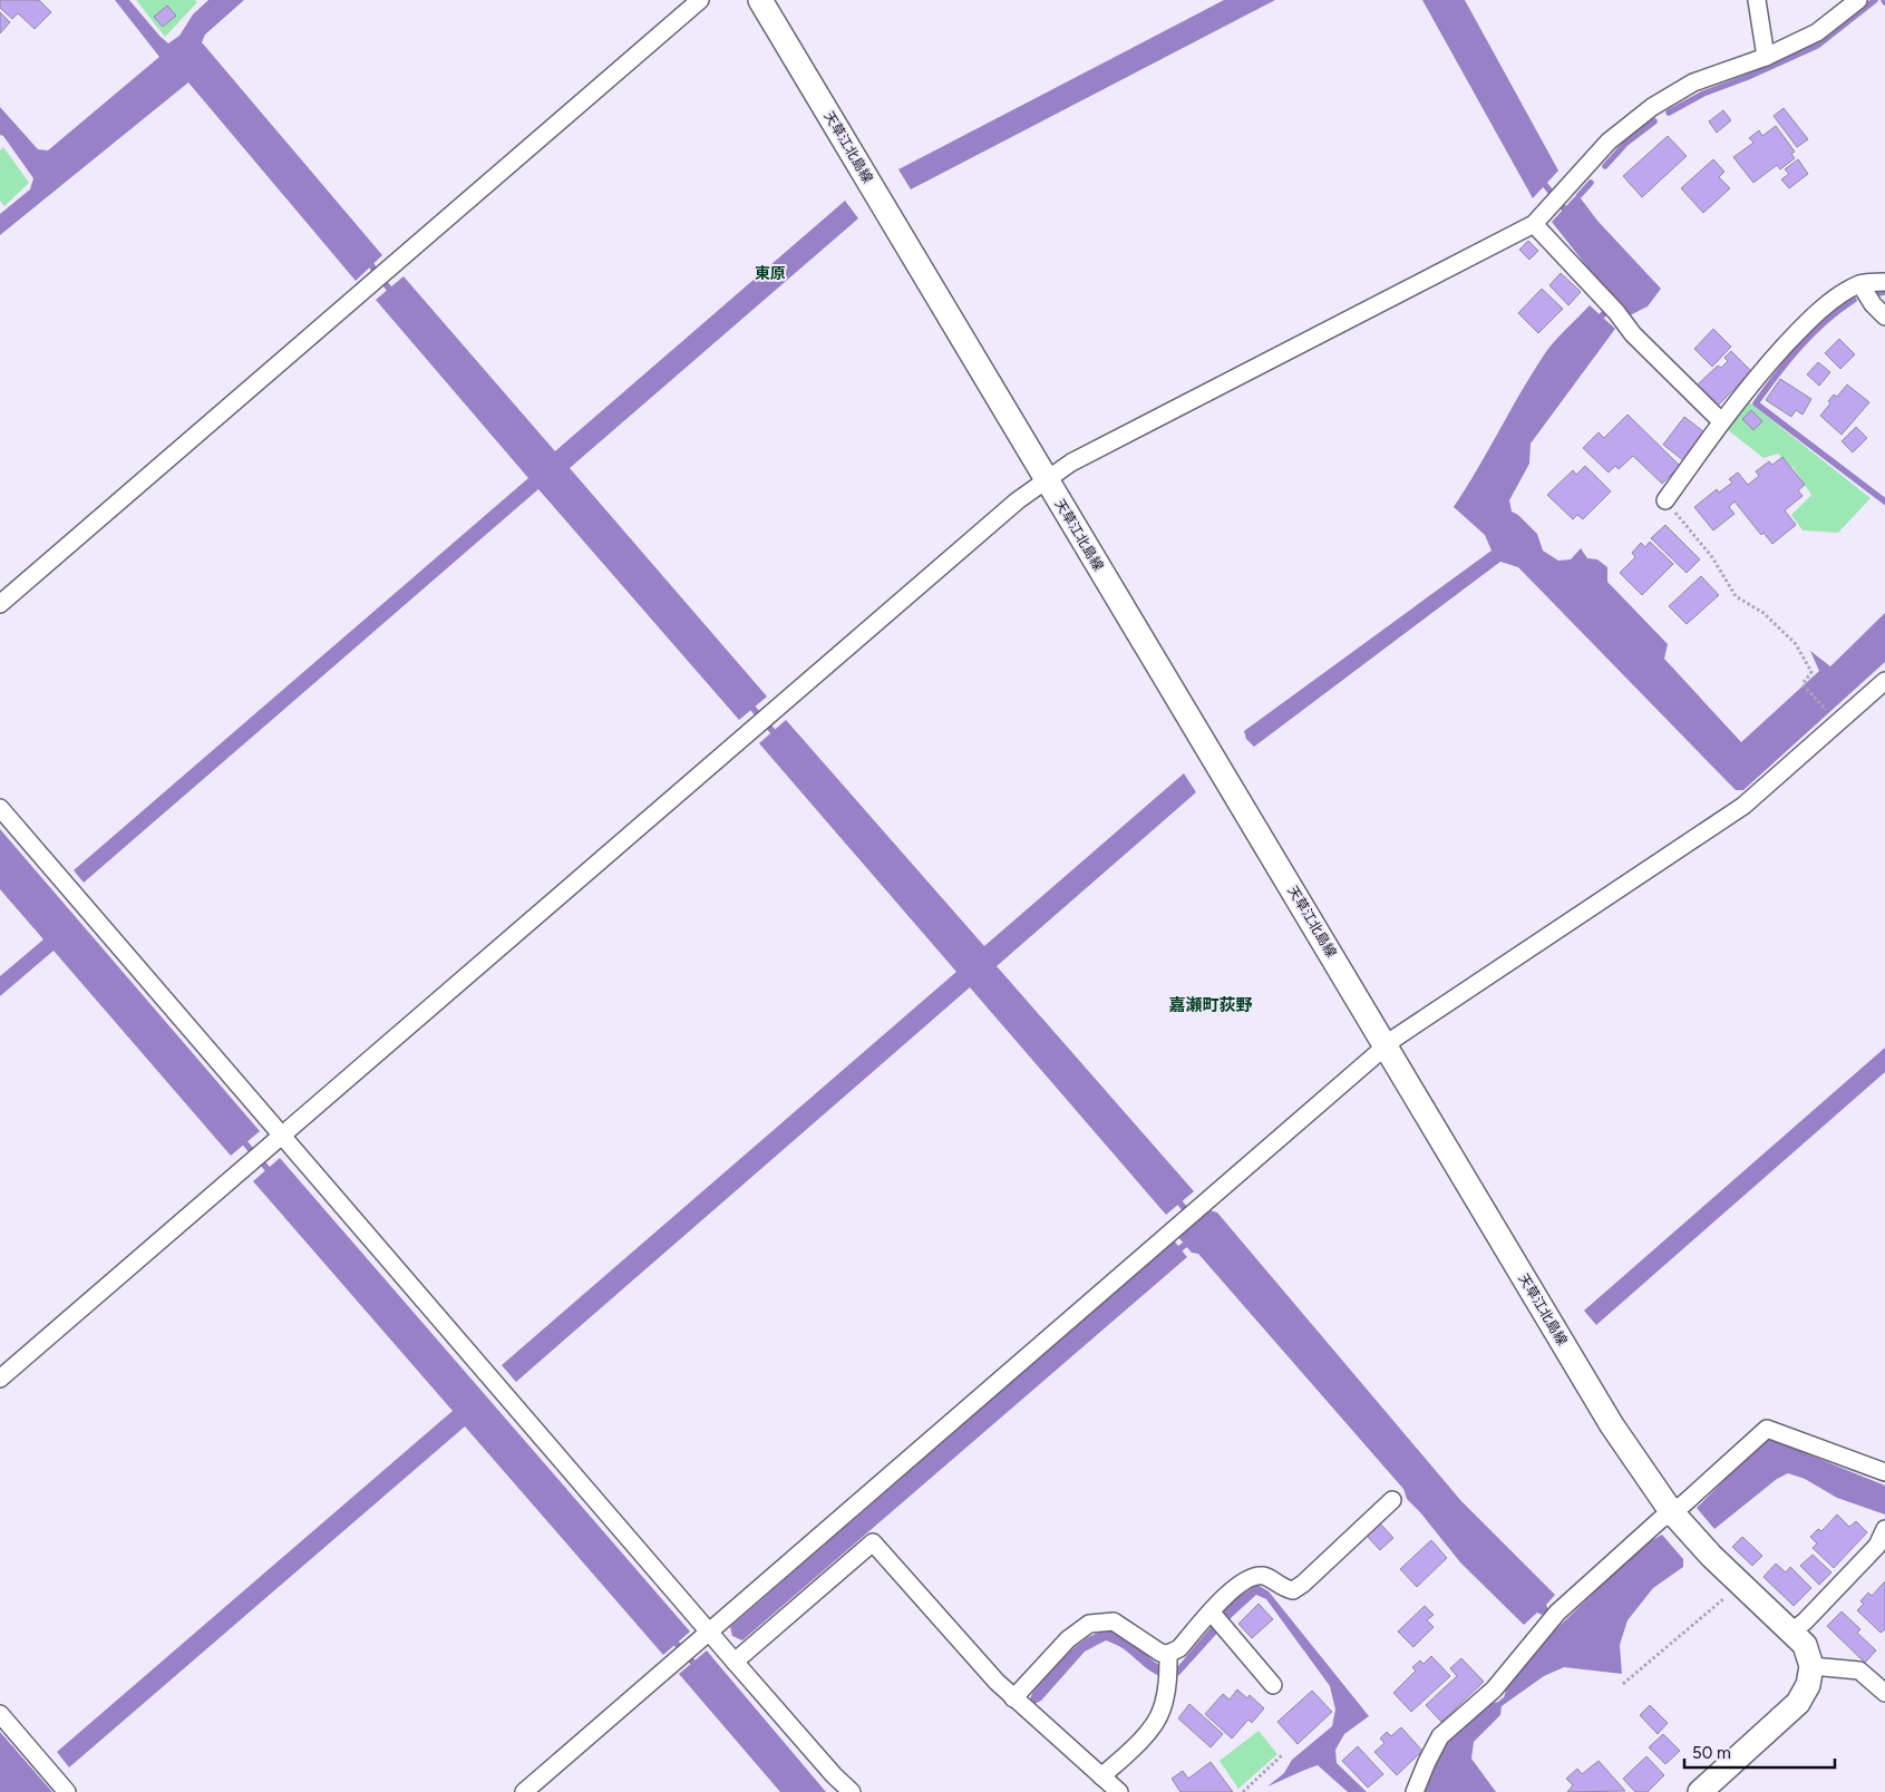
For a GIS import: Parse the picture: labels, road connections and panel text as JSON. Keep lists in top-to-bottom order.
{
  "streets": {
    "street": ["天草江北島線"]
  },
  "districts": ["東原", "嘉瀬町荻野"],
  "scale_bar": "50 m"
}
